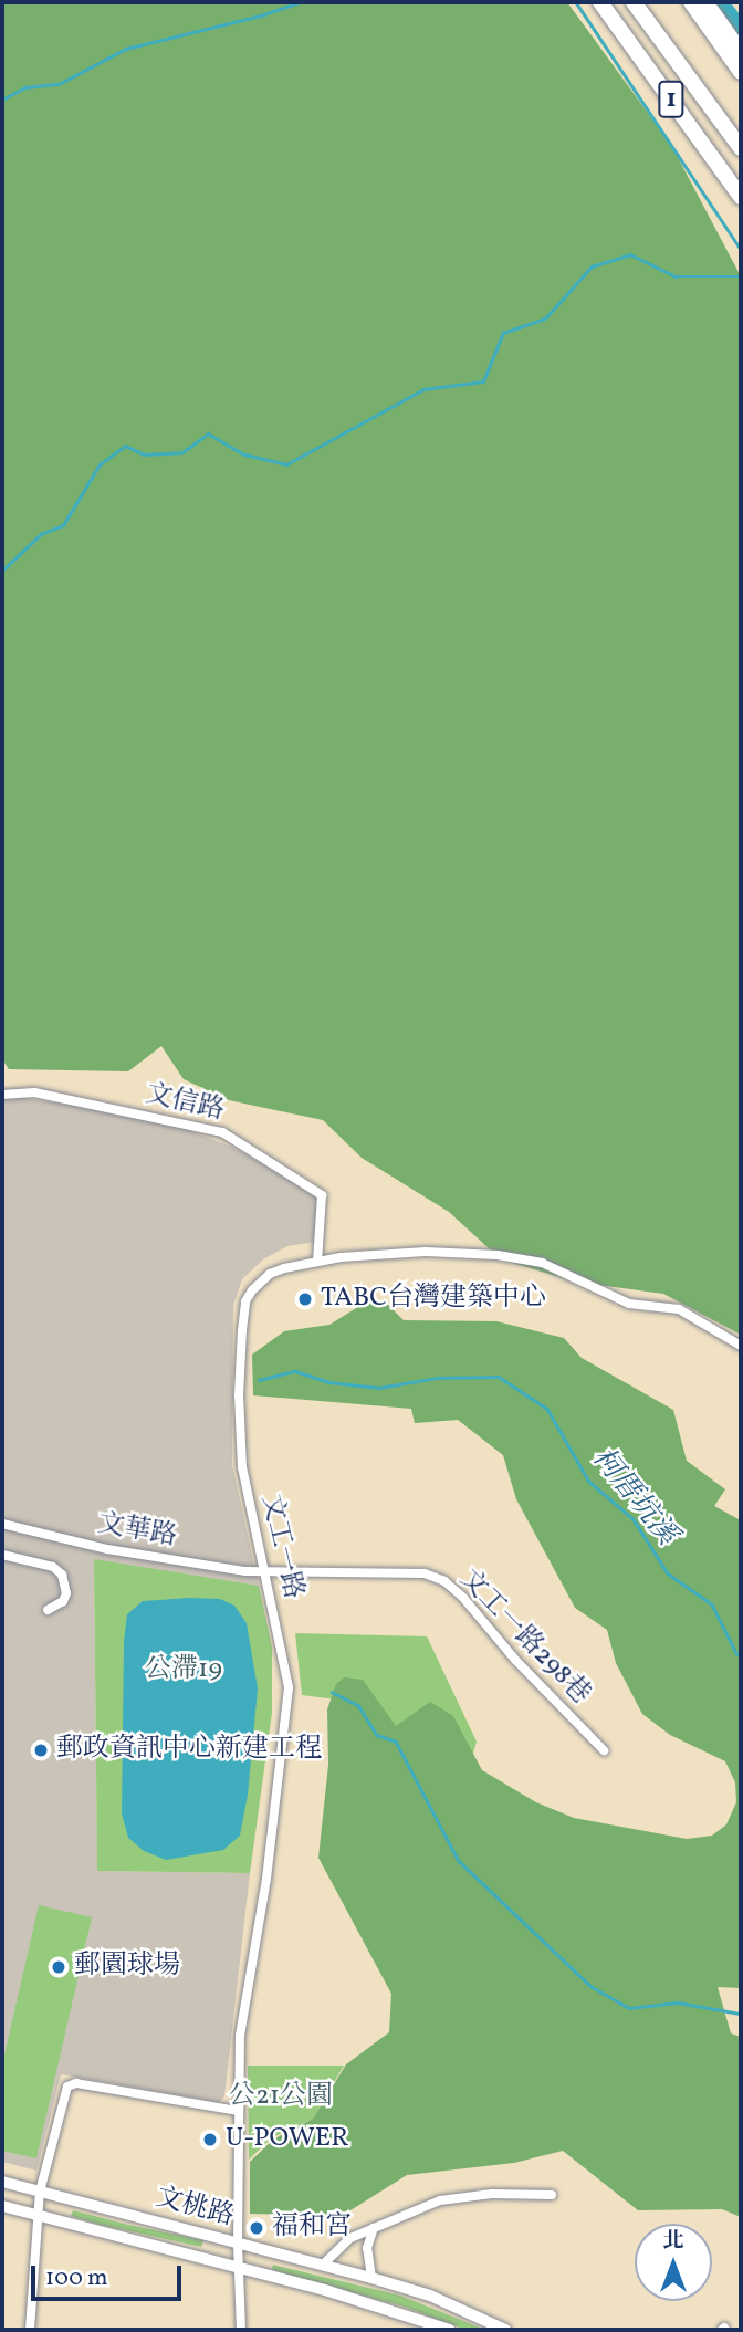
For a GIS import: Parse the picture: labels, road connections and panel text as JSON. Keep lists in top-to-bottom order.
{
  "streets": {
    "highway": ["1"],
    "street": [
      "文信路",
      "文華路",
      "文工一路",
      "文工一路298巷",
      "文桃路"
    ]
  },
  "crossings": [
    ["文信路", "文工一路"],
    ["文華路", "文工一路"],
    ["文華路", "文工一路298巷"],
    ["文工一路", "文工一路298巷"],
    ["文工一路", "文桃路"]
  ],
  "water": ["柯厝坑溪"],
  "parks": ["公滯19", "公21公園"],
  "places": [
    "TABC台灣建築中心",
    "郵政資訊中心新建工程",
    "郵園球場",
    "U-POWER",
    "福和宮"
  ],
  "scale_bar": "100 m",
  "north": "top"
}
